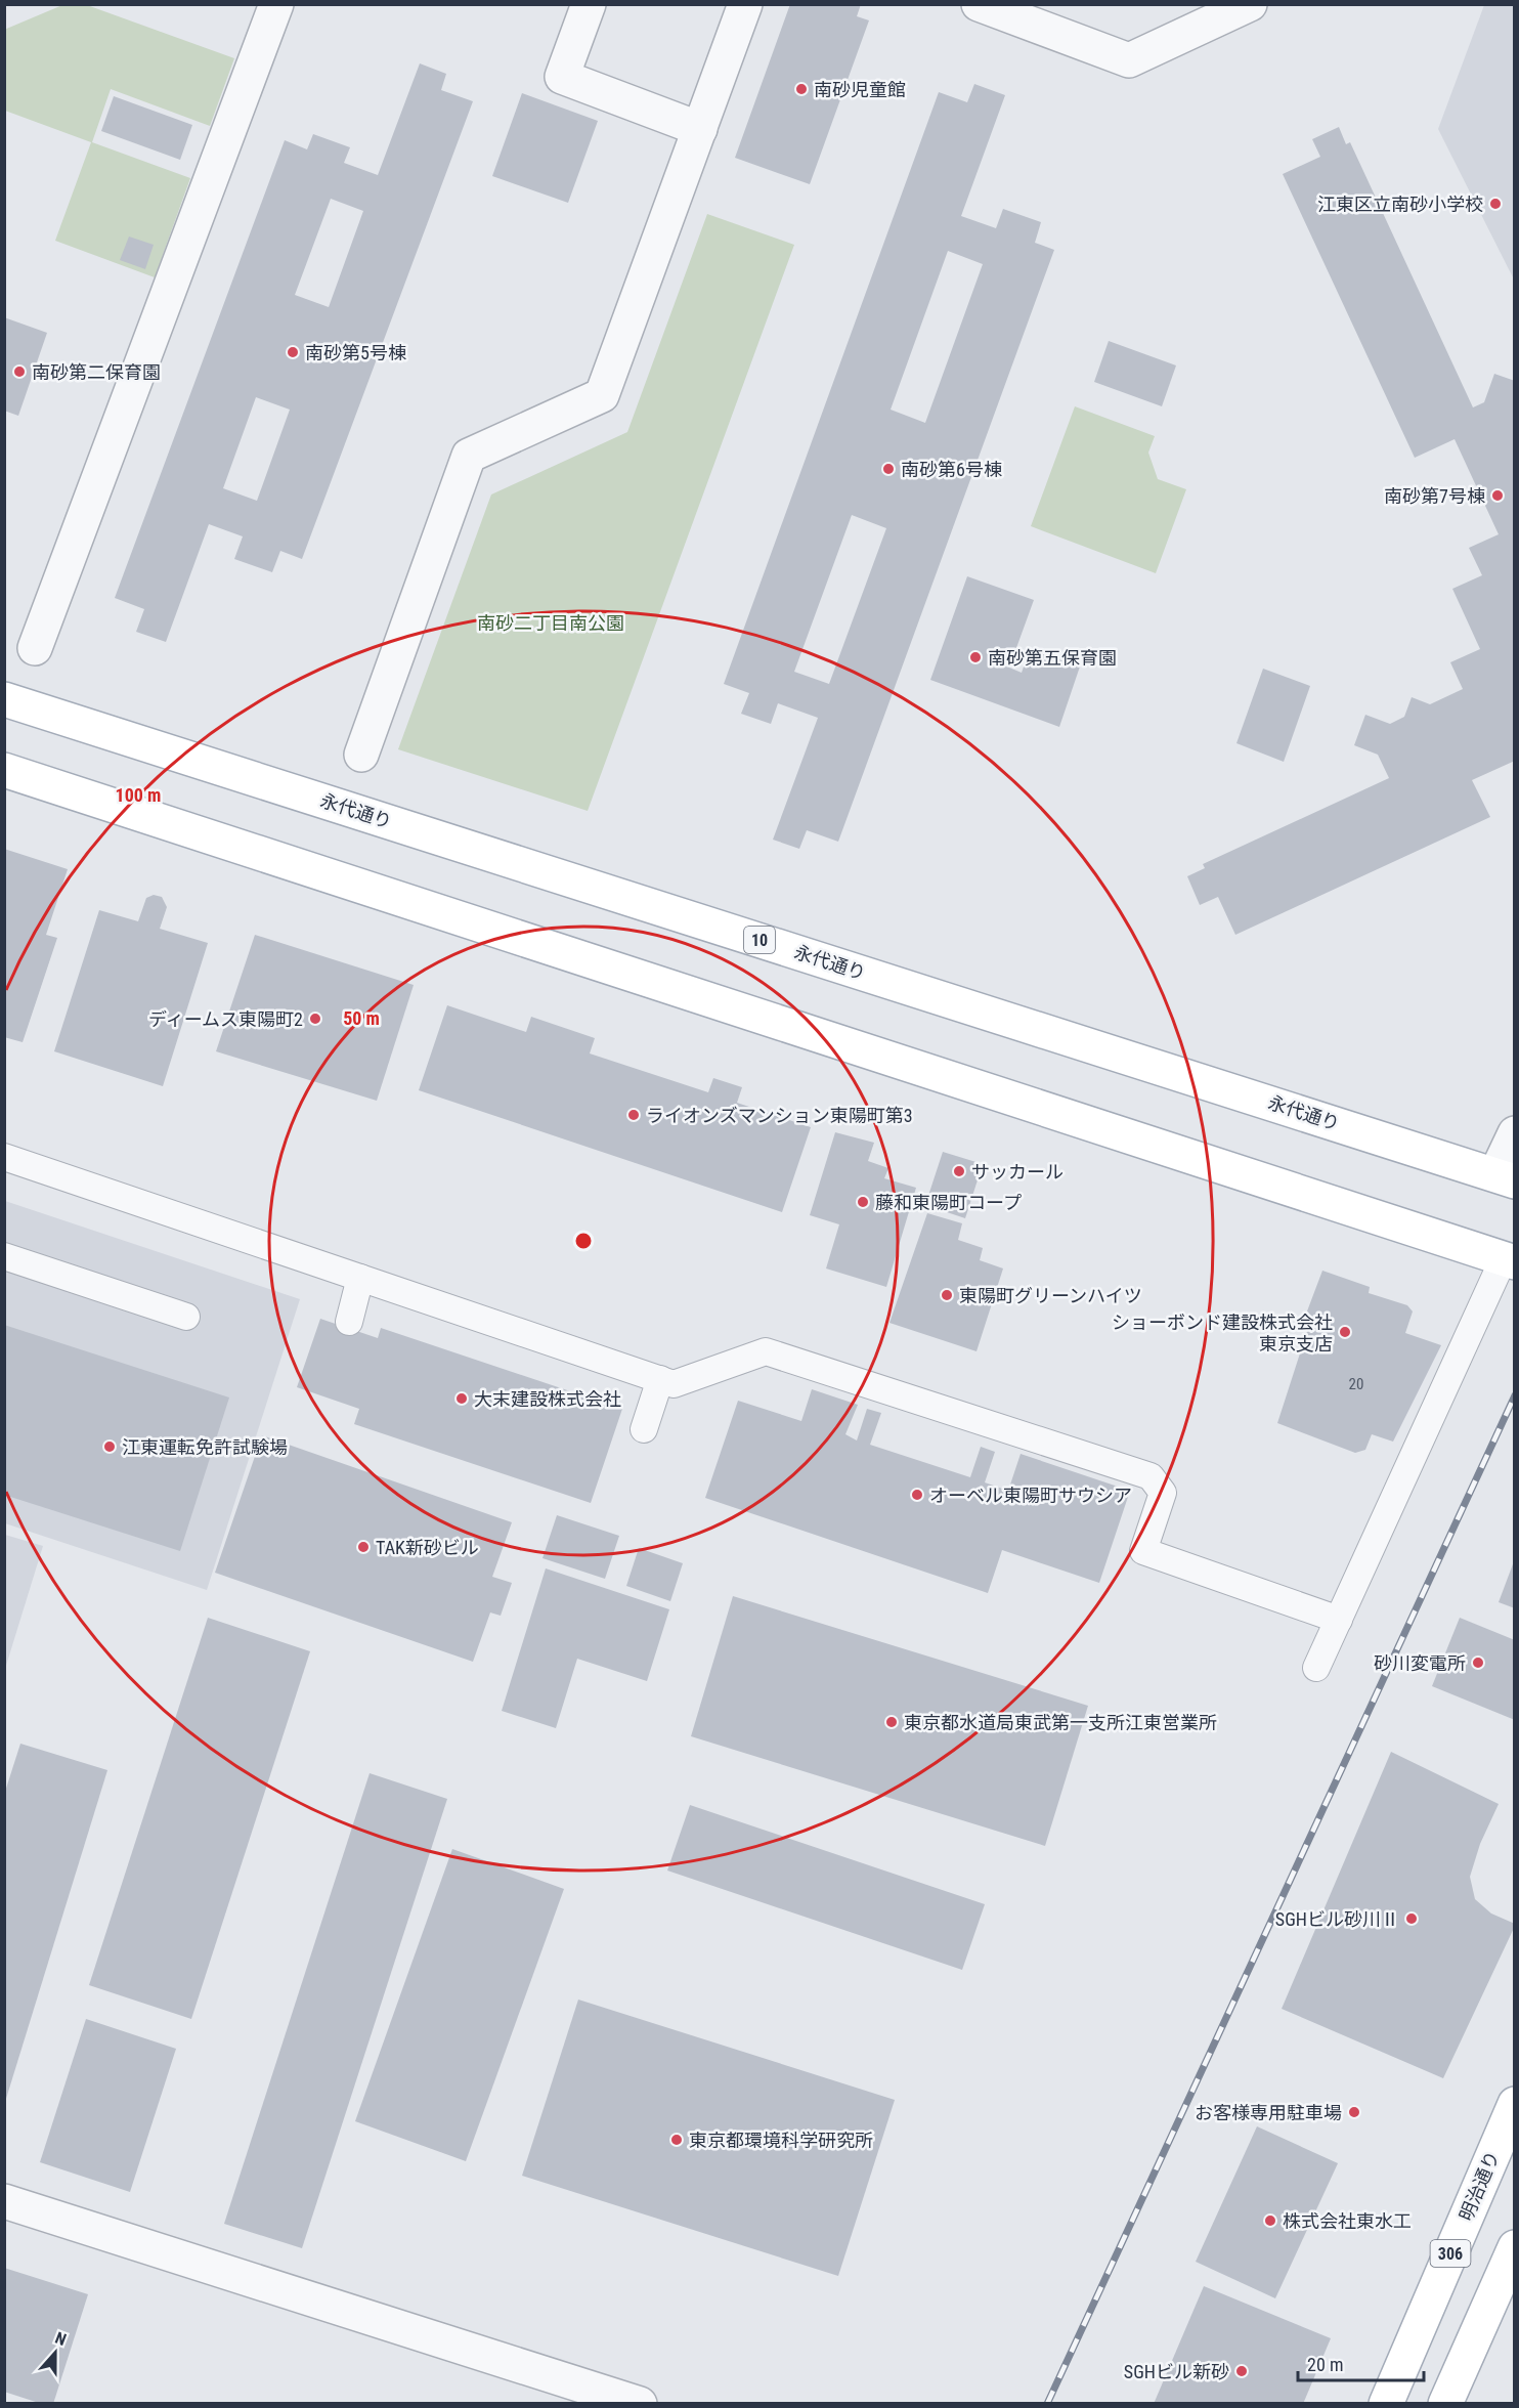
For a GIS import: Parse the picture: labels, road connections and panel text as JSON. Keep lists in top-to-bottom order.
{
  "streets": {
    "main road": [
      "永代通り",
      "10",
      "明治通り",
      "306"
    ]
  },
  "parks": ["南砂二丁目南公園"],
  "places": [
    "南砂児童館",
    "江東区立南砂小学校",
    "南砂第5号棟",
    "南砂第二保育園",
    "南砂第6号棟",
    "南砂第7号棟",
    "南砂第五保育園",
    "ディームス東陽町2",
    "ライオンズマンション東陽町第3",
    "サッカール",
    "藤和東陽町コープ",
    "東陽町グリーンハイツ",
    "ショーボンド建設株式会社 東京支店",
    "大末建設株式会社",
    "江東運転免許試験場",
    "オーベル東陽町サウシア",
    "TAK新砂ビル",
    "砂川変電所",
    "東京都水道局東武第一支所江東営業所",
    "SGHビル砂川Ⅱ",
    "お客様専用駐車場",
    "東京都環境科学研究所",
    "株式会社東水工",
    "SGHビル新砂"
  ],
  "house_numbers": ["20"],
  "scale_bar": "20 m",
  "north": "top",
  "rings": ["100 m", "50 m"]
}
